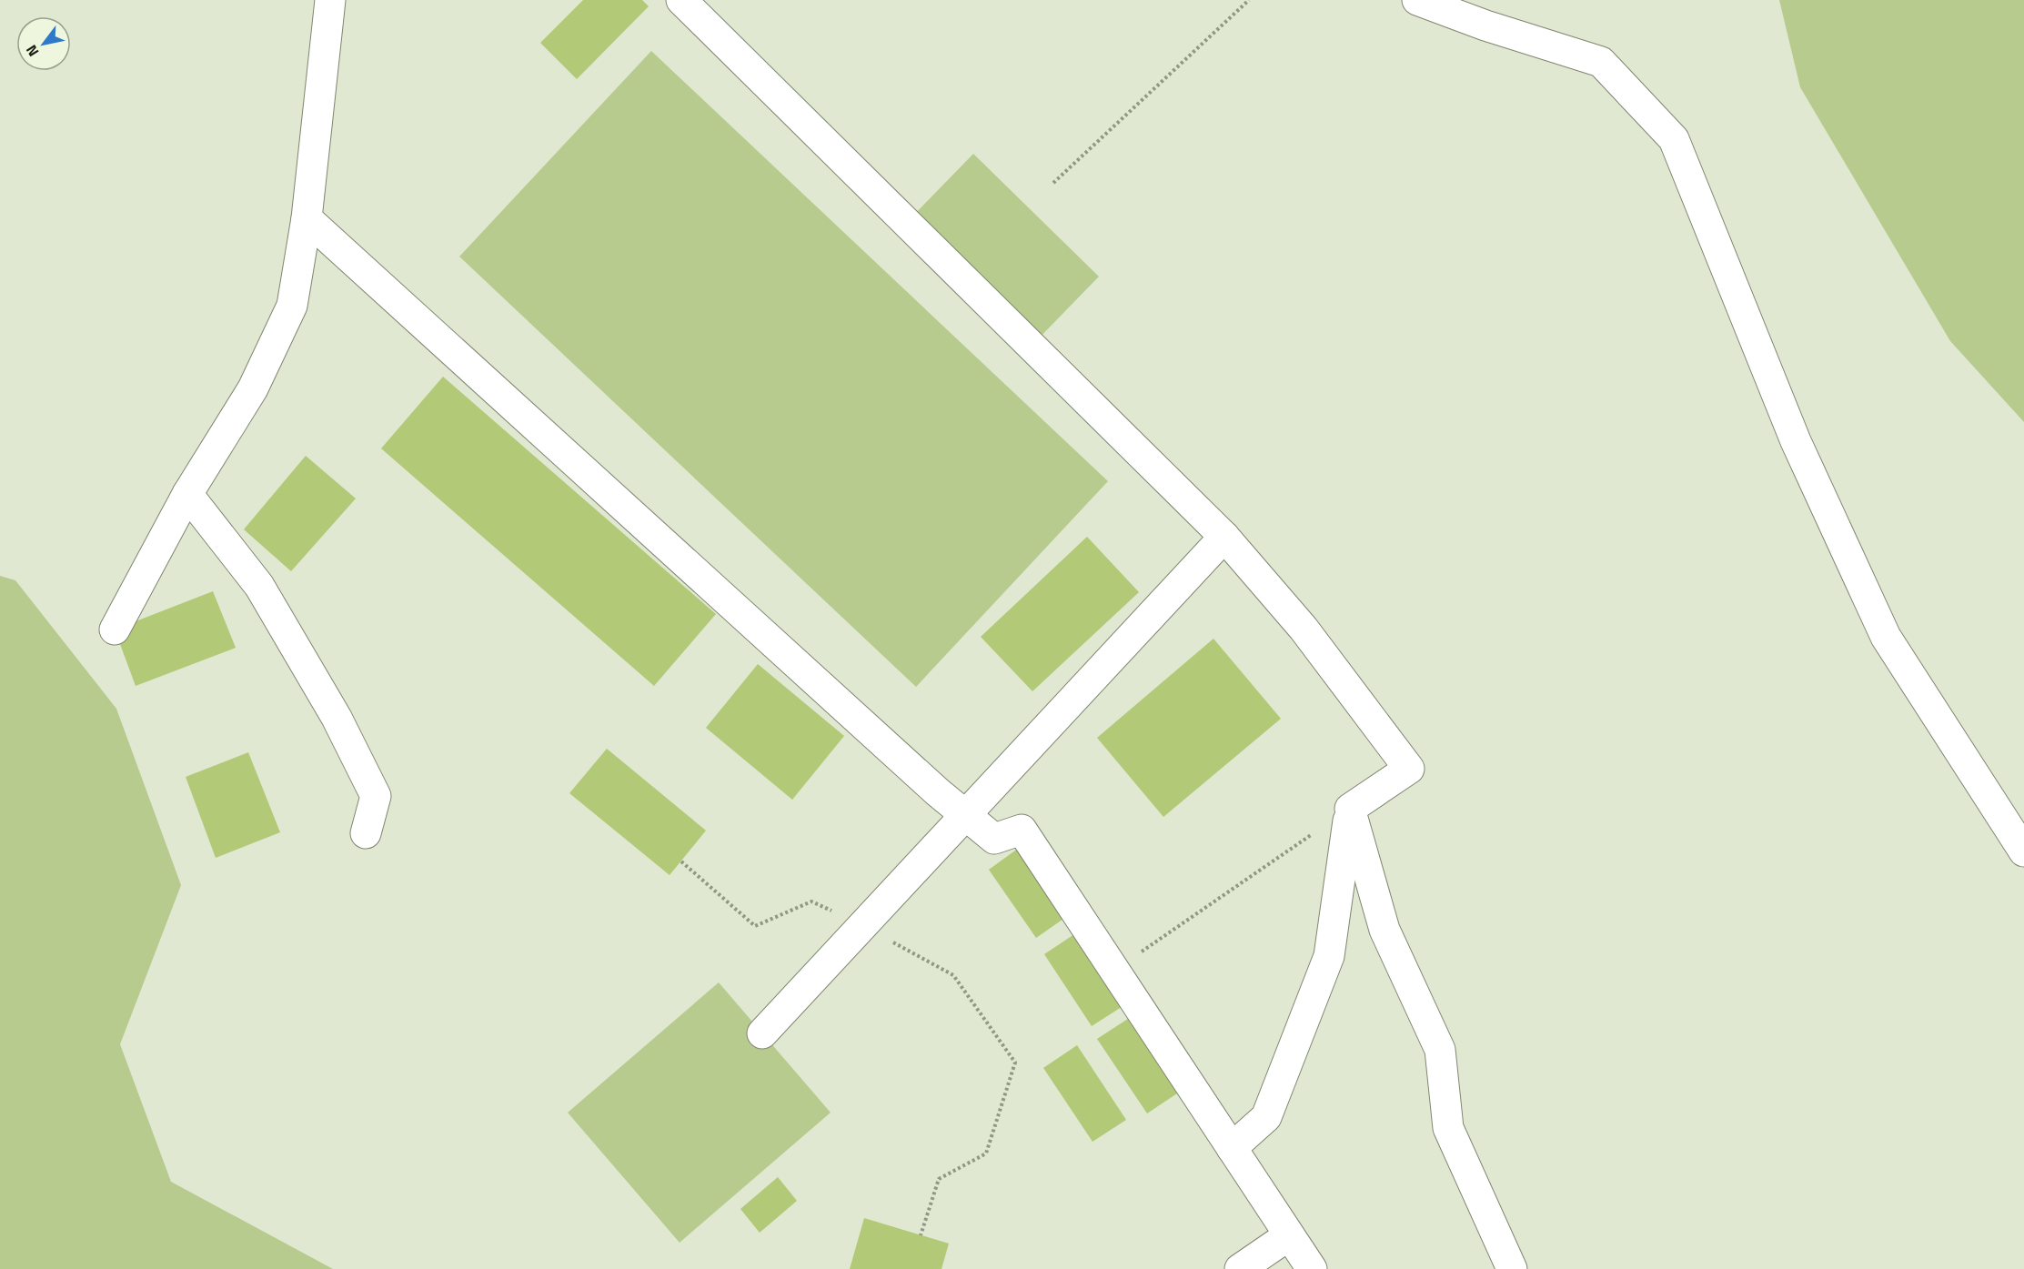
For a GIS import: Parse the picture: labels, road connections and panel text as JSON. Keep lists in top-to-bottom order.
{
  "north": "bottom left"
}
